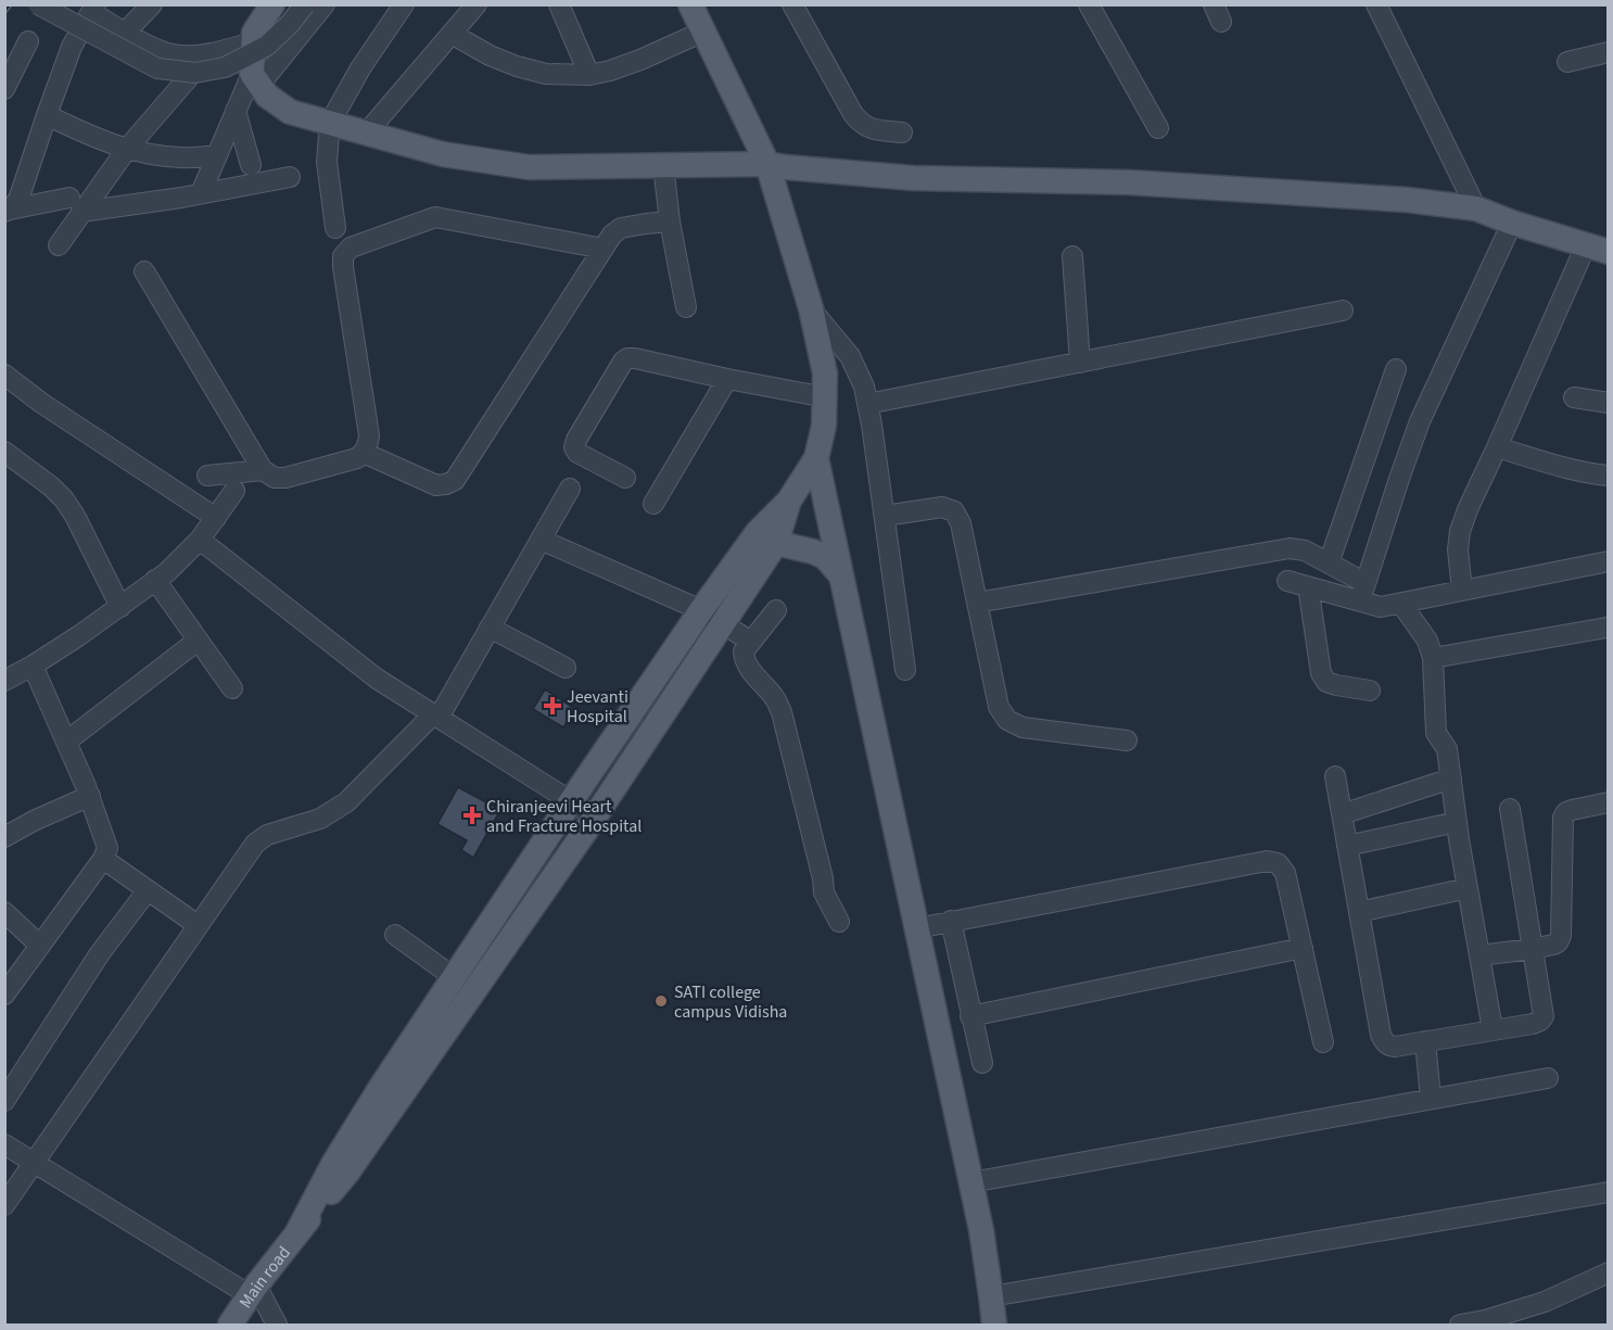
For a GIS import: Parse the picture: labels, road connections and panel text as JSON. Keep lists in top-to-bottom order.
{
  "streets": {
    "main road": ["Main road"]
  },
  "places": {
    "health": ["Jeevanti Hospital", "Chiranjeevi Heart and Fracture Hospital"],
    "other": ["SATI college campus Vidisha"]
  }
}
